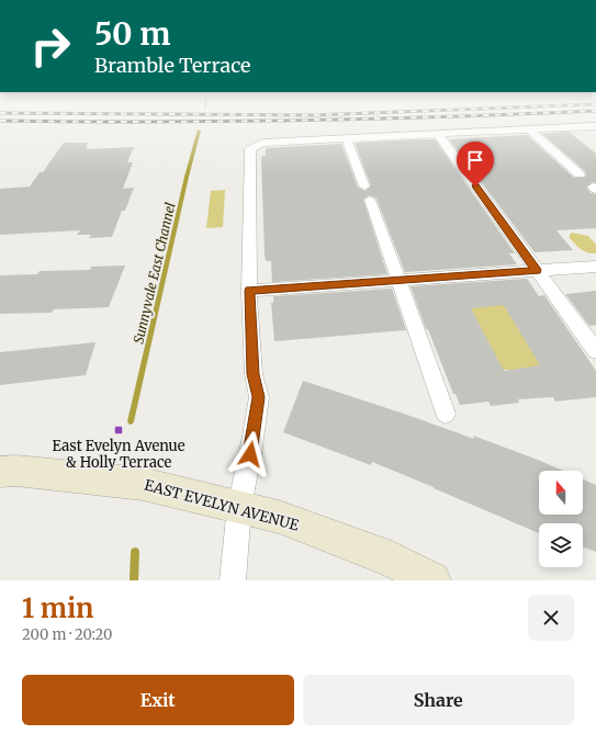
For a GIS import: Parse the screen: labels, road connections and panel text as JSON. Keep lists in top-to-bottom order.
{
  "streets": {
    "main road": ["EAST EVELYN AVENUE"]
  },
  "water": ["Sunnyvale East Channel"],
  "places": {
    "transit": ["East Evelyn Avenue & Holly Terrace"]
  },
  "north": "top",
  "page": {
    "turn": ["50 m", "Bramble Terrace"],
    "heading": ["1 min", "200 m · 20:20"],
    "buttons": ["Exit", "Share"]
  }
}
